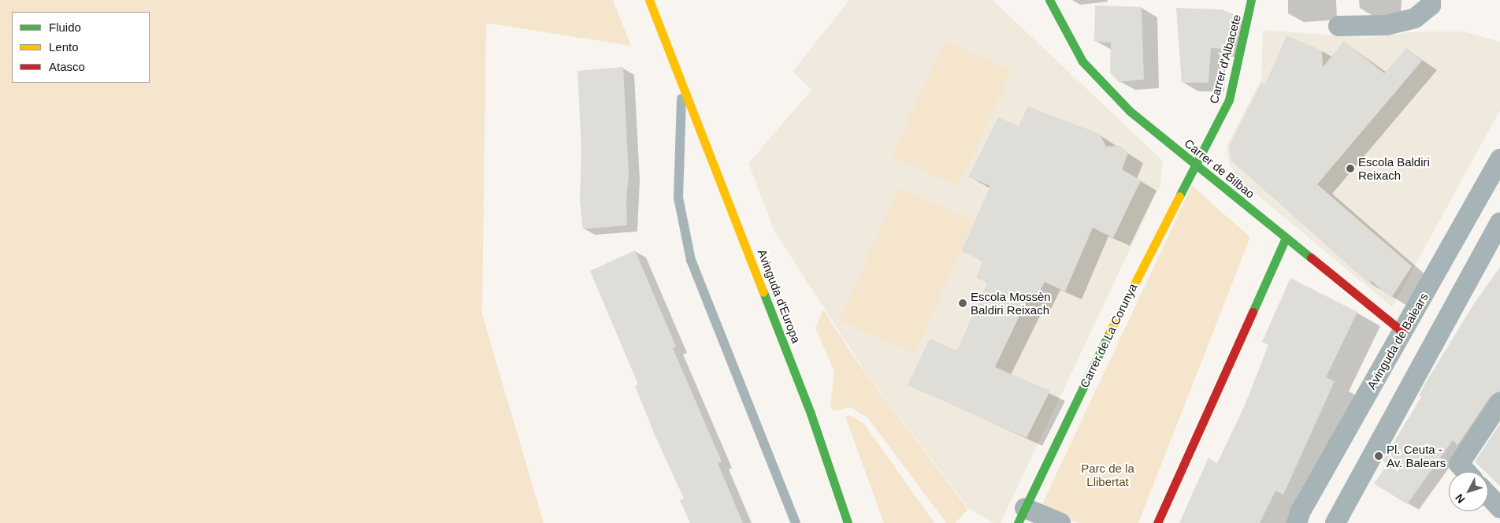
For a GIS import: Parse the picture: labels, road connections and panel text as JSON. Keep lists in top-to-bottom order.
{
  "streets": {
    "street": [
      "Carrer d'Albacete",
      "Carrer de Bilbao",
      "Avinguda d'Europa",
      "Carrer de La Corunya",
      "Avinguda de Balears"
    ]
  },
  "crossings": [
    ["Carrer d'Albacete", "Carrer de Bilbao"],
    ["Carrer d'Albacete", "Carrer de La Corunya"],
    ["Carrer de Bilbao", "Carrer de La Corunya"],
    ["Carrer de Bilbao", "Avinguda de Balears"]
  ],
  "parks": ["Parc de la Llibertat"],
  "places": ["Escola Baldiri Reixach", "Escola Mossèn Baldiri Reixach", "Pl. Ceuta - Av. Balears"],
  "legend": ["Fluido", "Lento", "Atasco"],
  "north": "bottom left"
}
